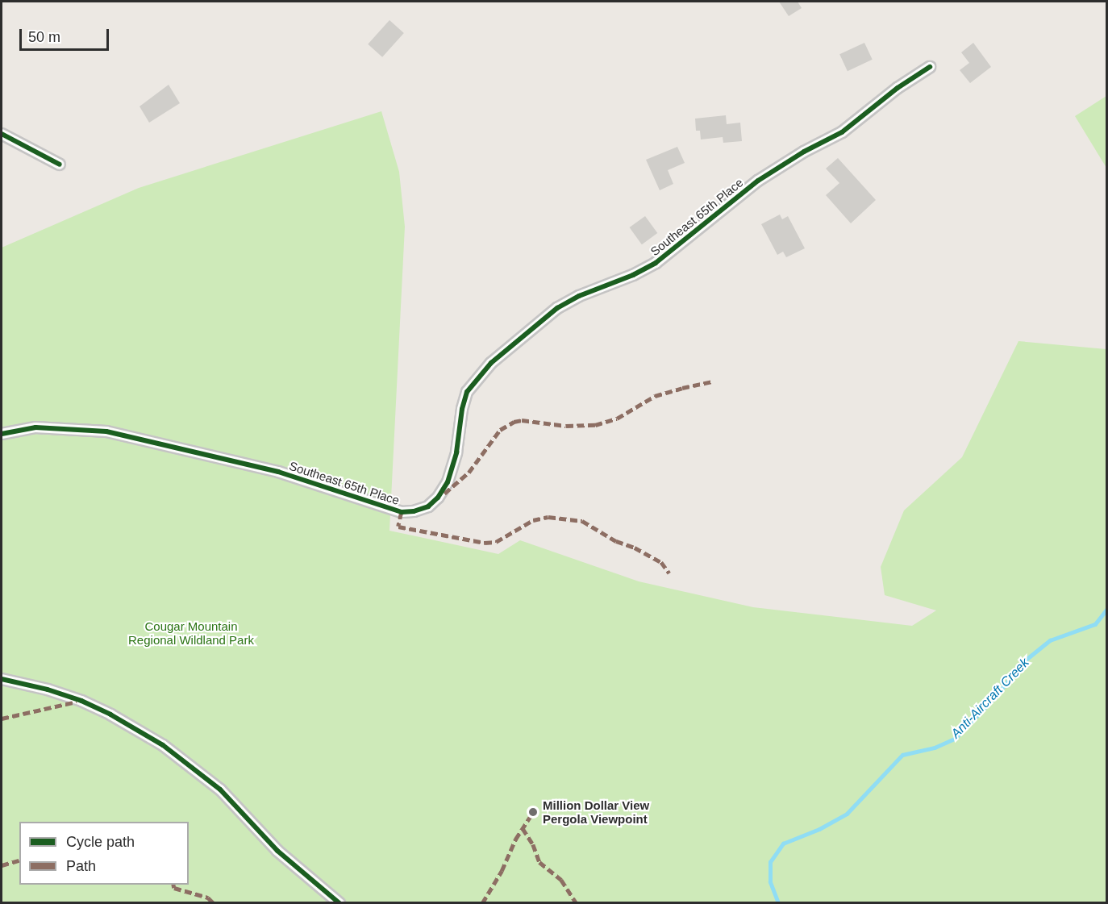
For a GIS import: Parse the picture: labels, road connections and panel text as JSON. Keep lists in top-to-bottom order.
{
  "streets": {
    "street": ["Southeast 65th Place"]
  },
  "water": ["Anti-Aircraft Creek"],
  "parks": ["Cougar Mountain Regional Wildland Park"],
  "places": ["Million Dollar View Pergola Viewpoint"],
  "legend": ["Cycle path", "Path"],
  "scale_bar": "50 m"
}
